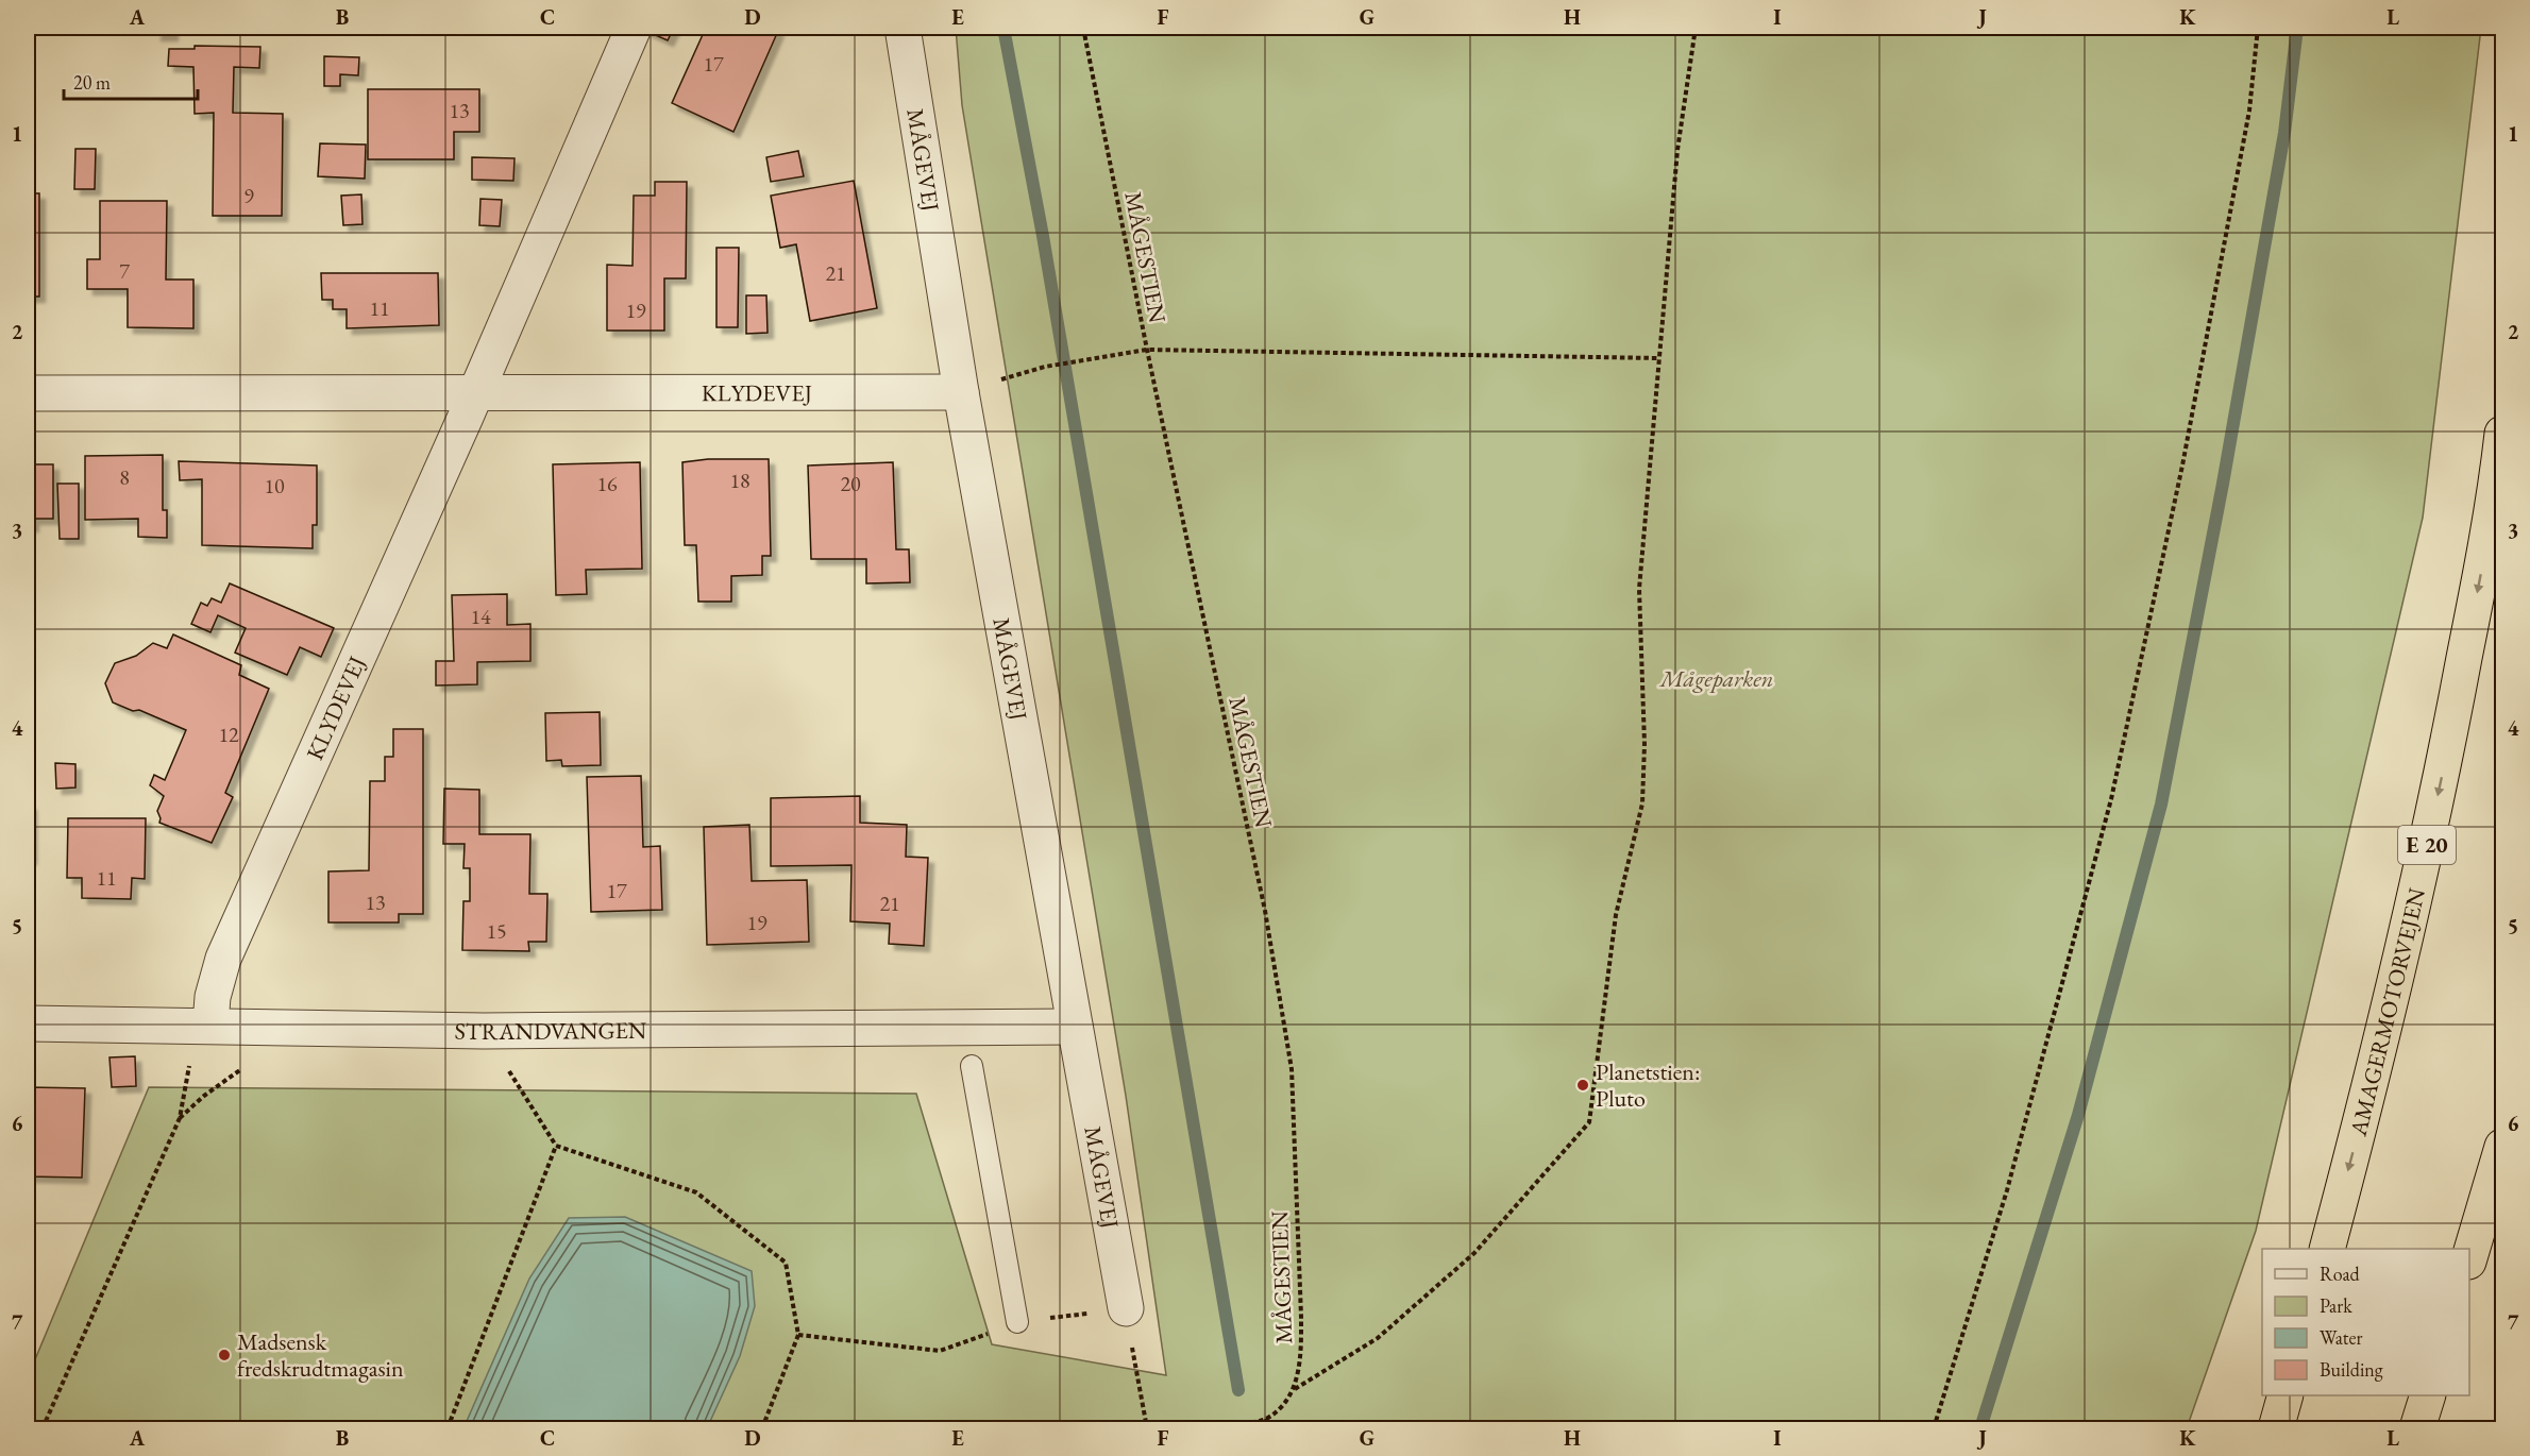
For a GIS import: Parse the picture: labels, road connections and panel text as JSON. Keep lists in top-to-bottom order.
{
  "streets": {
    "highway": ["E 20", "AMAGERMOTORVEJEN"],
    "street": ["MÅGEVEJ", "KLYDEVEJ", "STRANDVANGEN"],
    "path": ["MÅGESTIEN"]
  },
  "crossings": [
    ["MÅGEVEJ", "KLYDEVEJ"],
    ["MÅGEVEJ", "STRANDVANGEN"],
    ["KLYDEVEJ", "STRANDVANGEN"]
  ],
  "one_way": ["AMAGERMOTORVEJEN"],
  "parks": ["Mågeparken"],
  "places": ["Planetstien: Pluto", "Madsensk fredskrudtmagasin"],
  "house_numbers": [
    "17",
    "13",
    "9",
    "7",
    "21",
    "11",
    "19",
    "8",
    "18",
    "16",
    "20",
    "10",
    "14",
    "12",
    "11",
    "17",
    "13",
    "21",
    "19",
    "15"
  ],
  "legend": [
    "Road",
    "Park",
    "Water",
    "Building"
  ],
  "scale_bar": "20 m",
  "grid": {
    "columns": [
      "A",
      "B",
      "C",
      "D",
      "E",
      "F",
      "G",
      "H",
      "I",
      "J",
      "K",
      "L"
    ],
    "rows": [
      "1",
      "2",
      "3",
      "4",
      "5",
      "6",
      "7"
    ]
  }
}
